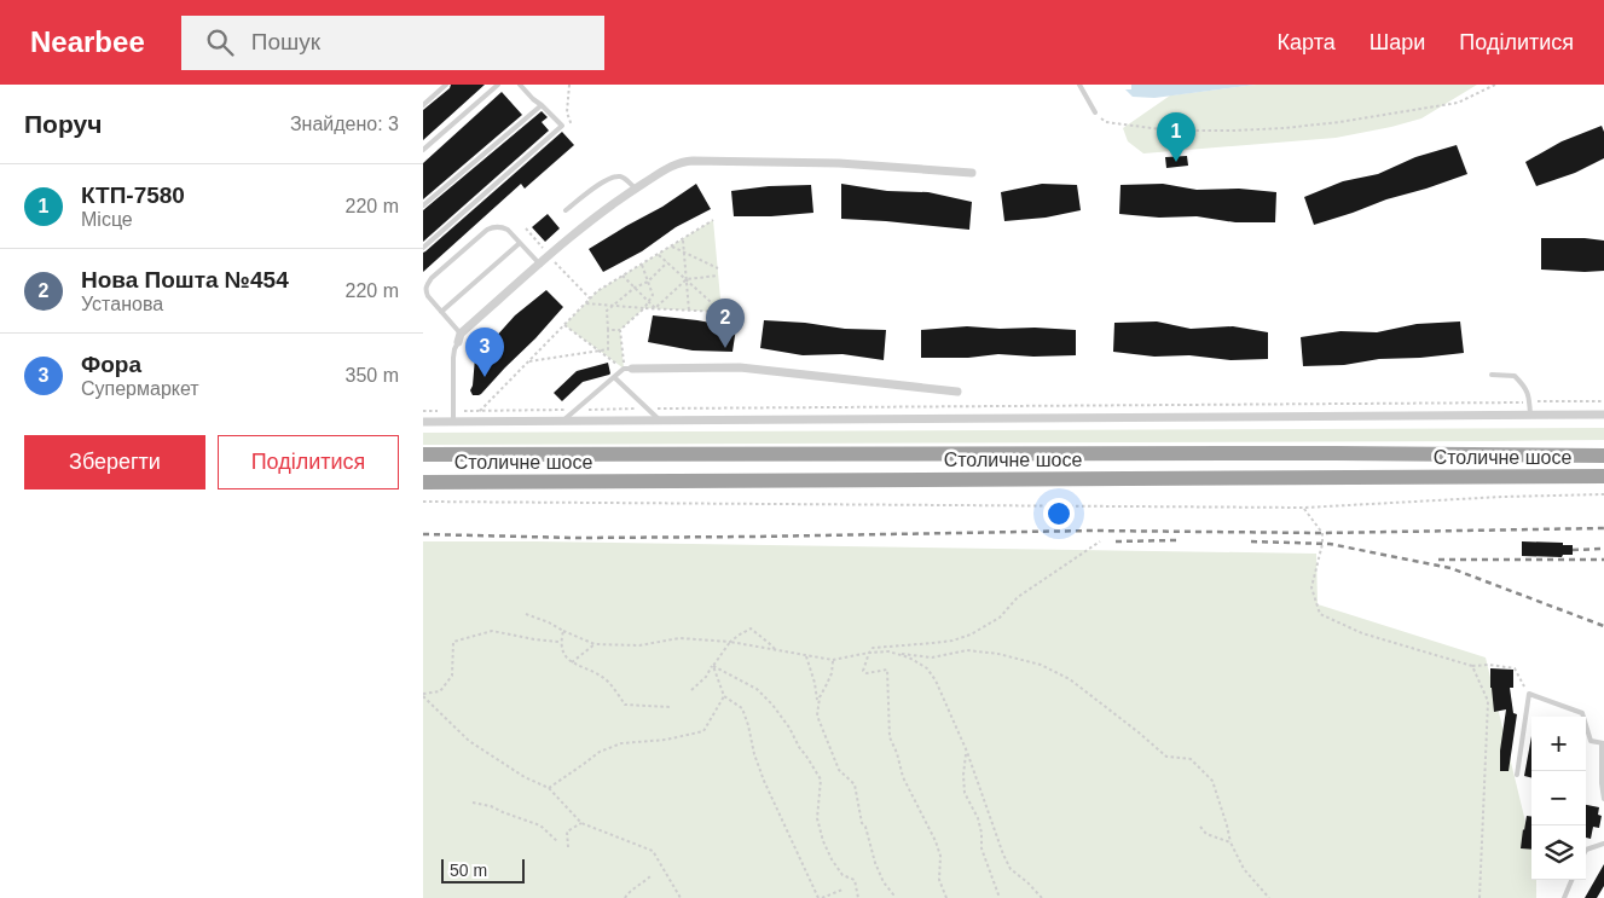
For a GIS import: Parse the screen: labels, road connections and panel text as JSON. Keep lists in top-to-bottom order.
{
  "streets": {
    "highway": ["Столичне шосе"]
  },
  "scale_bar": "50 m",
  "page": {
    "header": "Nearbee",
    "search": "Пошук",
    "nav": ["Карта", "Шари", "Поділитися"],
    "heading": ["Поруч", "Знайдено: 3"],
    "pins": ["1", "2", "3"],
    "list": [
      {
        "mark": "1",
        "name": "КТП-7580",
        "note": "Місце",
        "value": "220 m"
      },
      {
        "mark": "2",
        "name": "Нова Пошта №454",
        "note": "Установа",
        "value": "220 m"
      },
      {
        "mark": "3",
        "name": "Фора",
        "note": "Супермаркет",
        "value": "350 m"
      }
    ],
    "buttons": ["Зберегти", "Поділитися"],
    "map_buttons": ["+", "−"],
    "scale": "50 m"
  }
}
